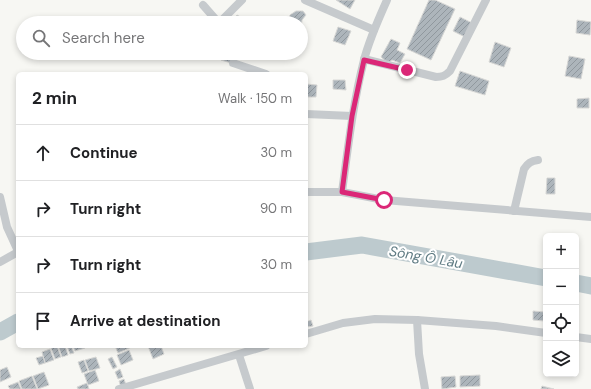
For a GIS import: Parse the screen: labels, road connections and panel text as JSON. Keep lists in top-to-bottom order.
{
  "water": ["Sông Ô Lâu"],
  "page": {
    "search": "Search here",
    "heading": ["2 min", "Walk · 150 m"],
    "list": [
      ["Continue", "30 m"],
      ["Turn right", "90 m"],
      ["Turn right", "30 m"],
      "Arrive at destination"
    ],
    "map_buttons": ["+", "−"]
  }
}
